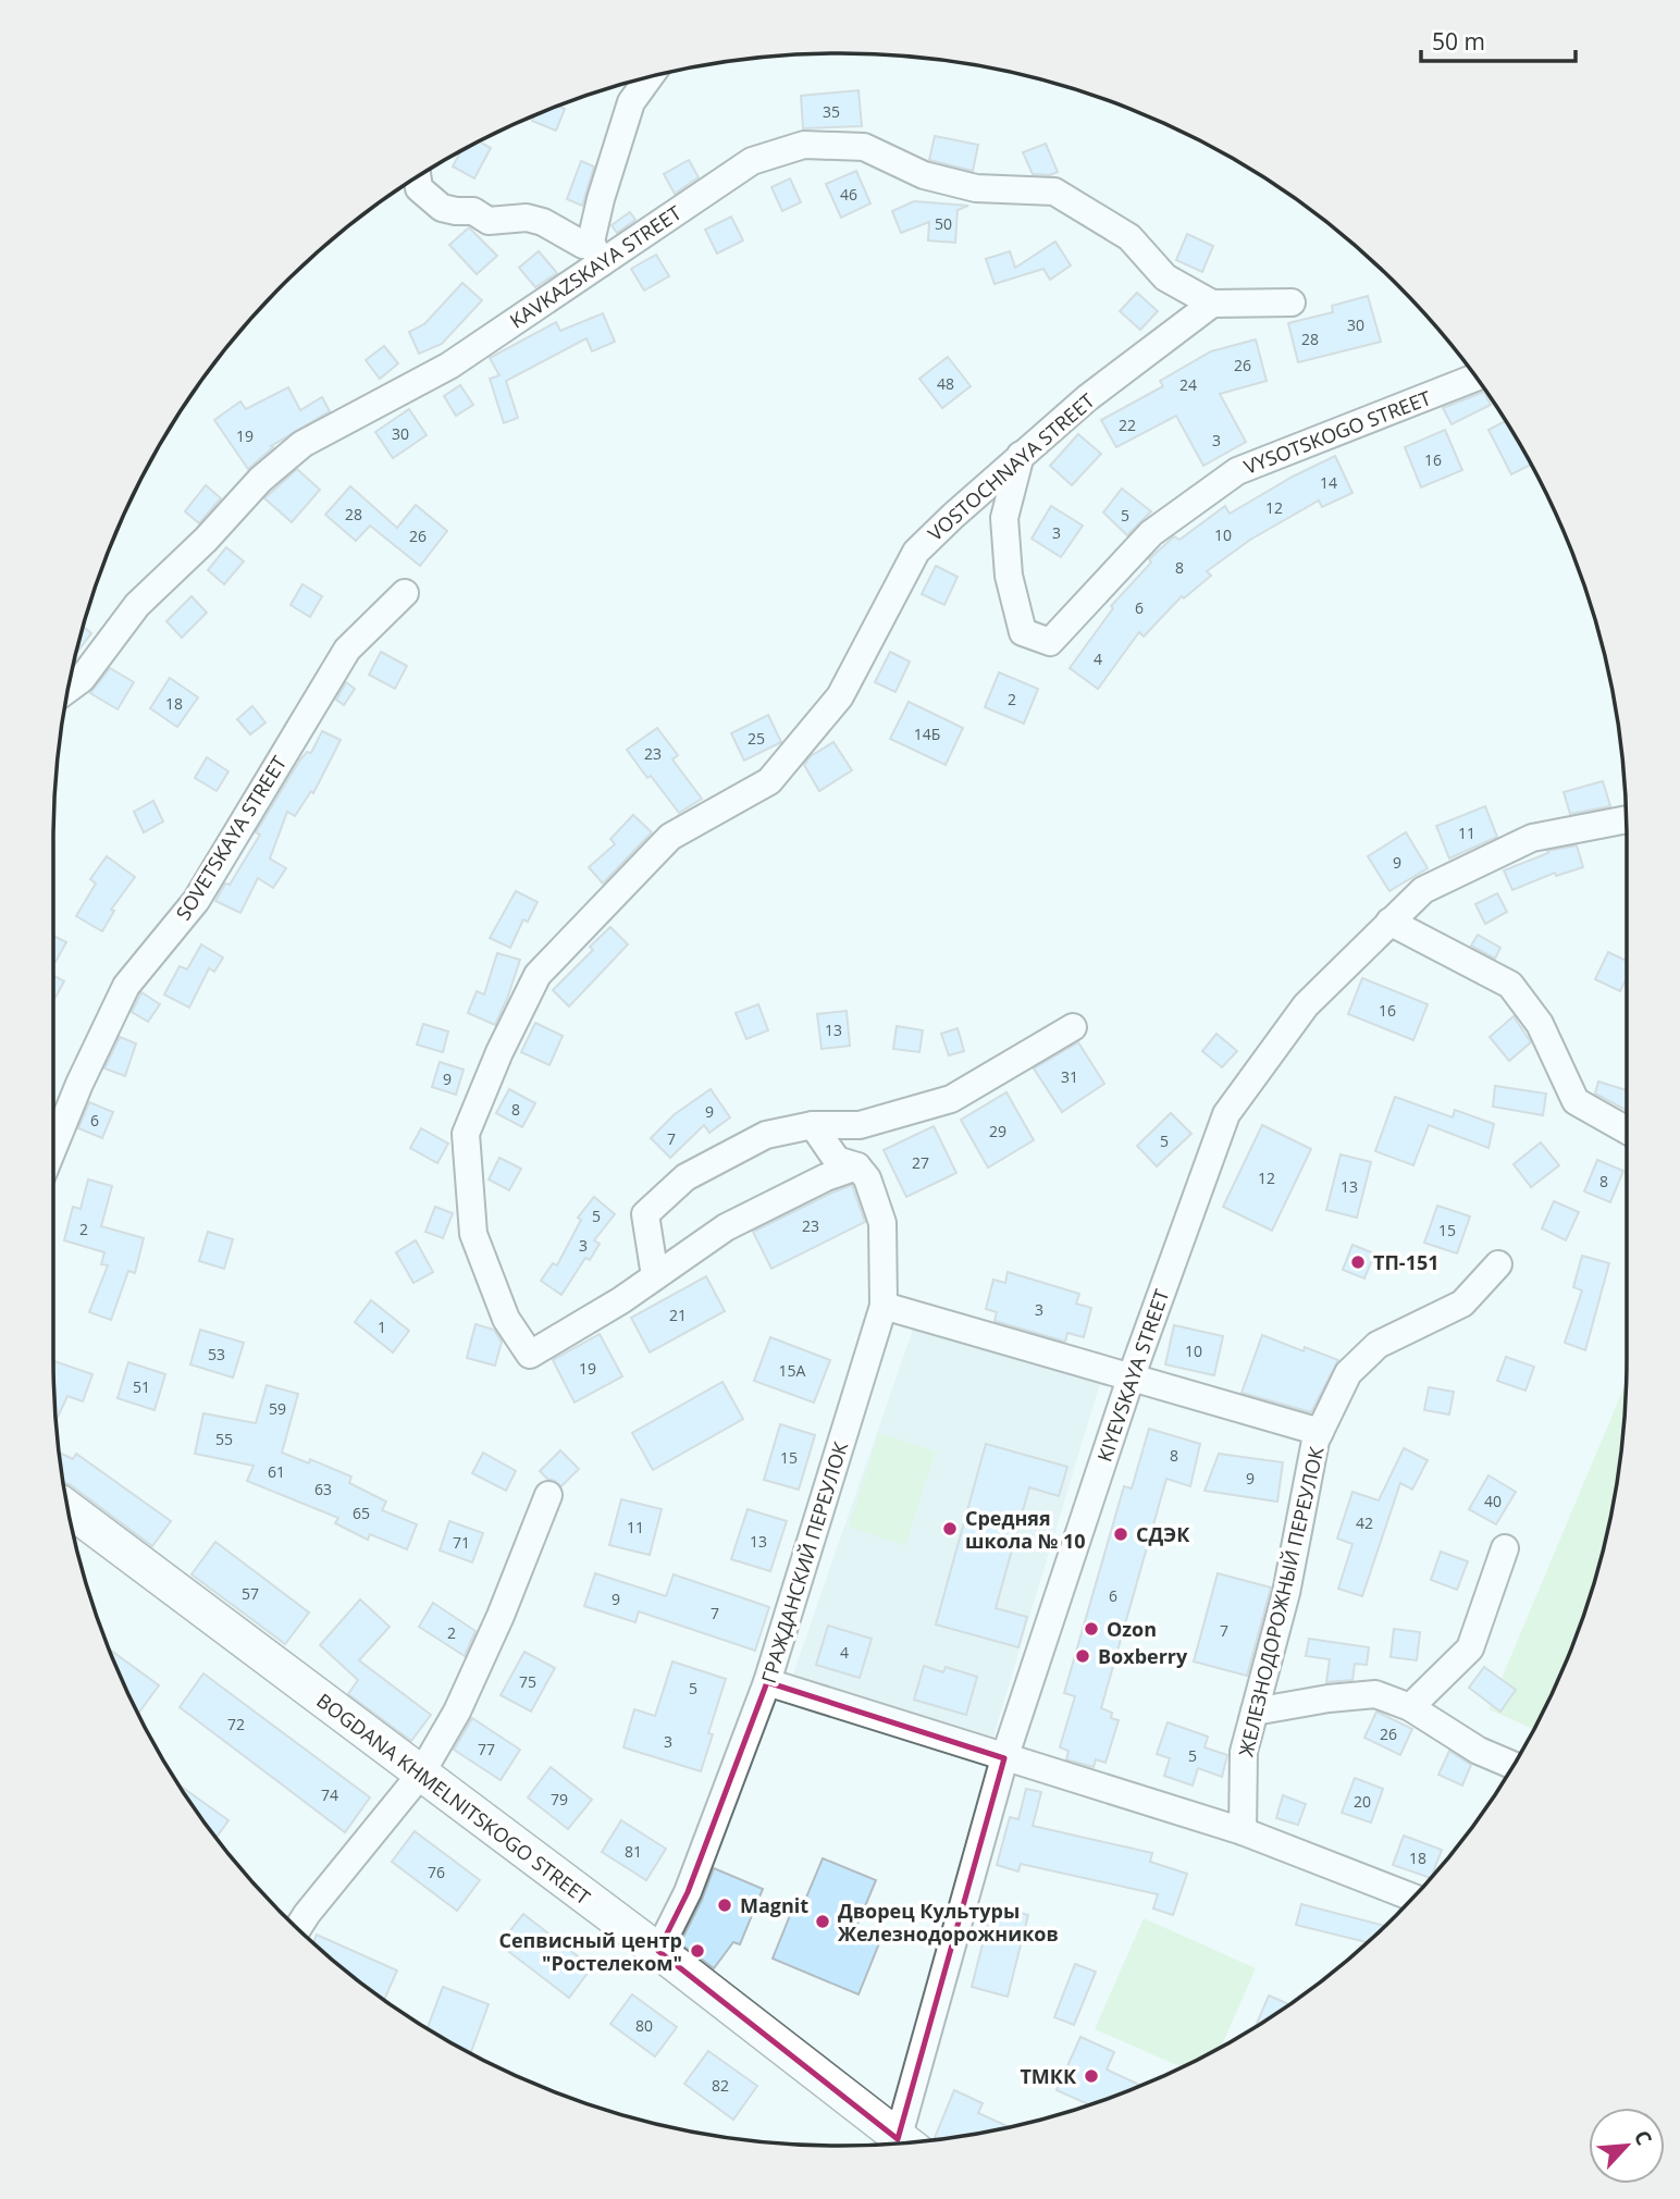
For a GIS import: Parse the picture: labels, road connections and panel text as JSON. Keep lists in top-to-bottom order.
{
  "streets": {
    "main road": ["BOGDANA KHMELNITSKOGO STREET"],
    "street": [
      "KAVKAZSKAYA STREET",
      "VYSOTSKOGO STREET",
      "VOSTOCHNAYA STREET",
      "SOVETSKAYA STREET",
      "KIYEVSKAYA STREET",
      "ГРАЖДАНСКИЙ ПЕРЕУЛОК",
      "ЖЕЛЕЗНОДОРОЖНЫЙ ПЕРЕУЛОК"
    ]
  },
  "crossings": [
    ["KAVKAZSKAYA STREET", "VOSTOCHNAYA STREET"],
    ["VYSOTSKOGO STREET", "VOSTOCHNAYA STREET"],
    ["ГРАЖДАНСКИЙ ПЕРЕУЛОК", "BOGDANA KHMELNITSKOGO STREET"]
  ],
  "places": [
    "ТП-151",
    "Средняя школа № 10",
    "СДЭК",
    "Ozon",
    "Boxberry",
    "Magnit",
    "Дворец Культуры Железнодорожников",
    "Сепвисный центр \"Ростелеком\"",
    "ТМКК"
  ],
  "house_numbers": [
    "35",
    "46",
    "50",
    "30",
    "28",
    "26",
    "48",
    "24",
    "22",
    "30",
    "19",
    "3",
    "16",
    "14",
    "12",
    "28",
    "5",
    "3",
    "10",
    "26",
    "8",
    "6",
    "4",
    "2",
    "18",
    "14Б",
    "25",
    "23",
    "11",
    "9",
    "16",
    "13",
    "31",
    "9",
    "8",
    "9",
    "6",
    "29",
    "7",
    "5",
    "27",
    "12",
    "8",
    "13",
    "5",
    "23",
    "2",
    "15",
    "3",
    "3",
    "21",
    "1",
    "10",
    "53",
    "19",
    "15А",
    "51",
    "59",
    "55",
    "8",
    "15",
    "61",
    "9",
    "63",
    "40",
    "65",
    "42",
    "11",
    "13",
    "71",
    "57",
    "6",
    "9",
    "7",
    "7",
    "2",
    "4",
    "75",
    "5",
    "72",
    "26",
    "3",
    "77",
    "5",
    "74",
    "79",
    "20",
    "81",
    "18",
    "76",
    "80",
    "82"
  ],
  "scale_bar": "50 m",
  "north": "top right"
}
